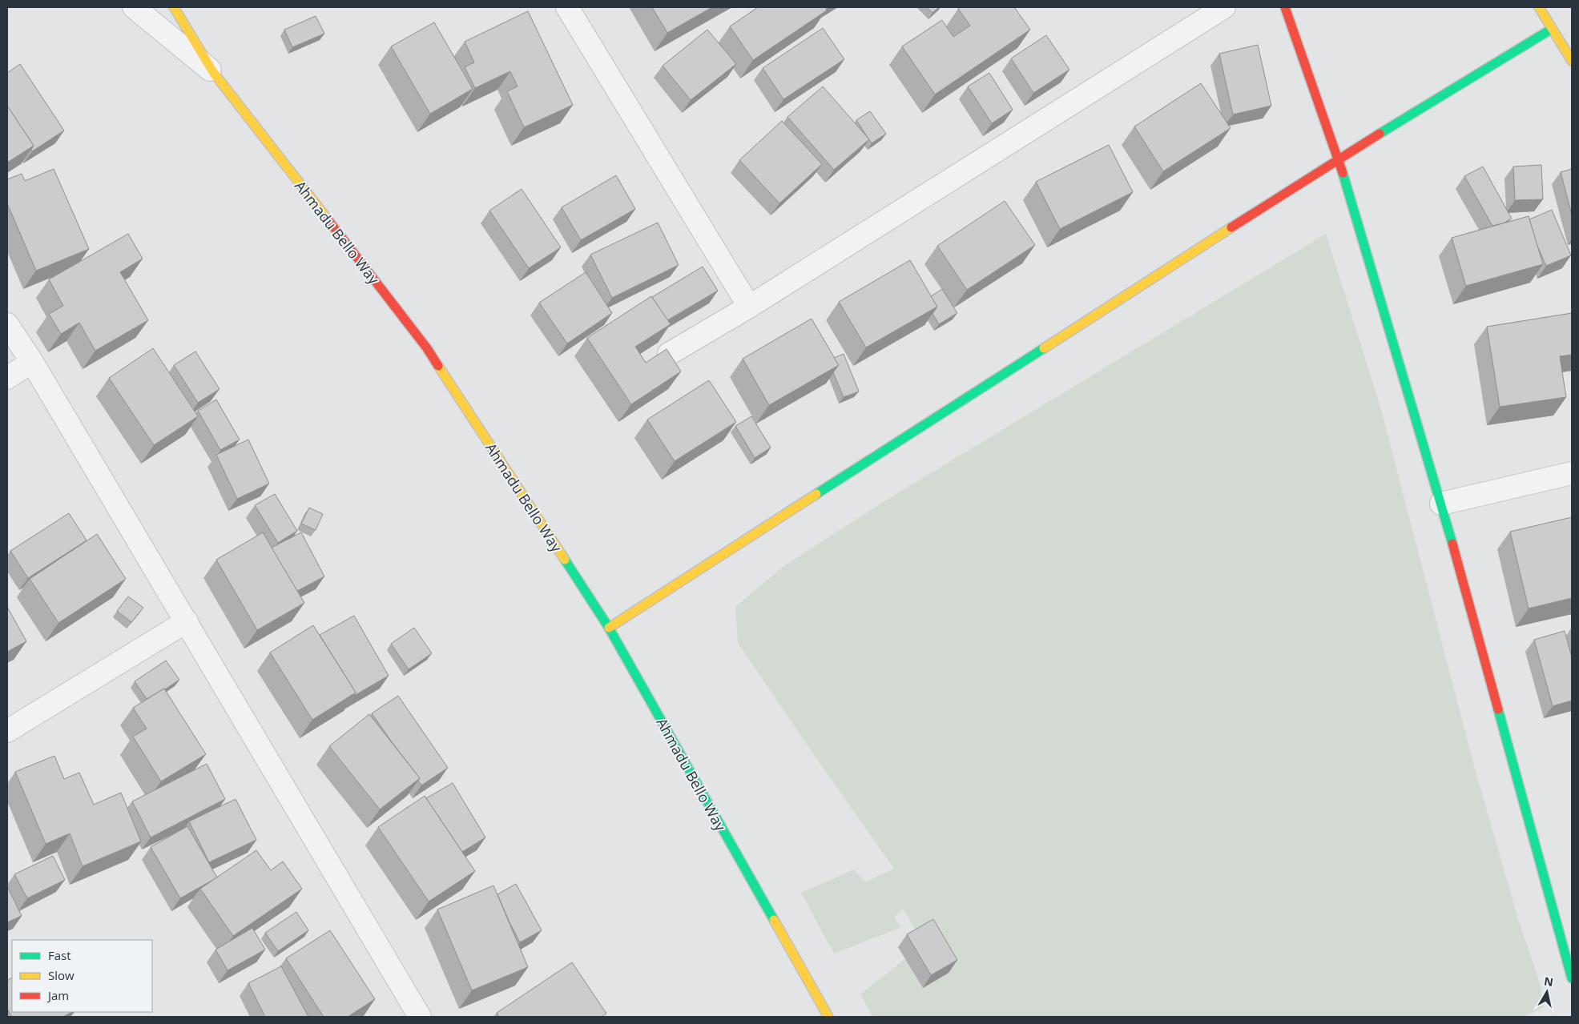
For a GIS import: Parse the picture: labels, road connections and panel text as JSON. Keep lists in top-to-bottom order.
{
  "streets": {
    "street": ["Ahmadu Bello Way"]
  },
  "legend": ["Fast", "Slow", "Jam"],
  "north": "top"
}
